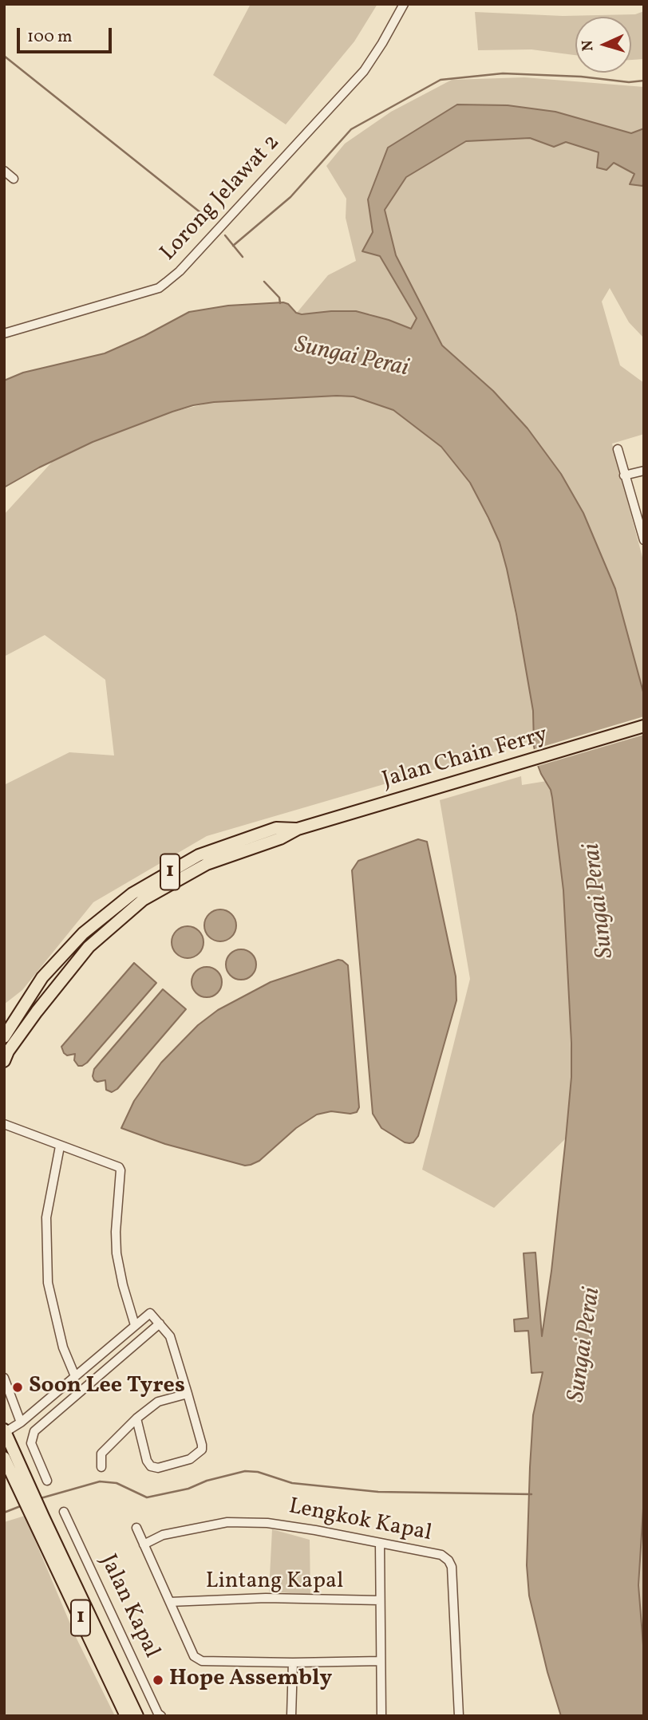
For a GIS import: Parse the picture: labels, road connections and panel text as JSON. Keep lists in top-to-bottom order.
{
  "streets": {
    "highway": ["Jalan Chain Ferry", "1"],
    "street": [
      "Lorong Jelawat 2",
      "Lengkok Kapal",
      "Lintang Kapal",
      "Jalan Kapal"
    ]
  },
  "water": ["Sungai Perai"],
  "places": ["Soon Lee Tyres", "Hope Assembly"],
  "scale_bar": "100 m",
  "north": "left"
}
